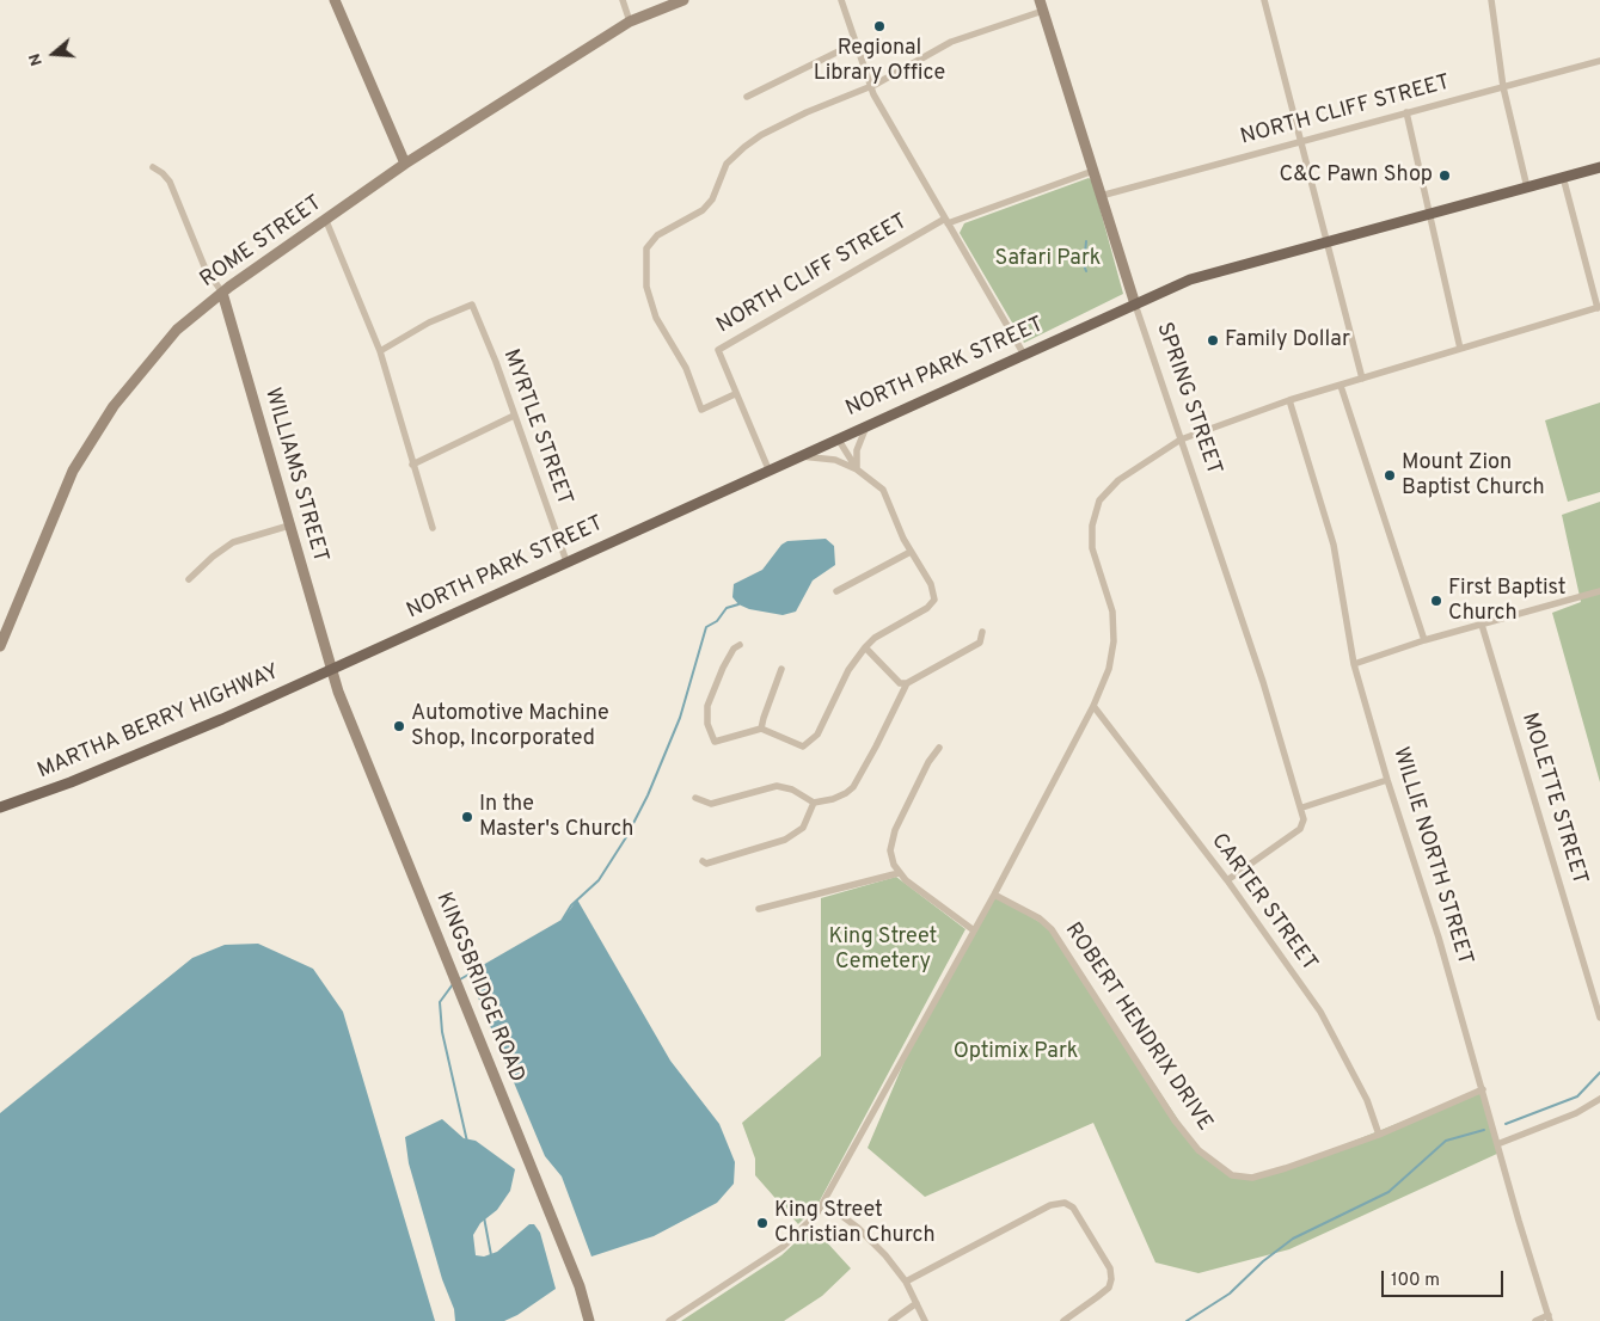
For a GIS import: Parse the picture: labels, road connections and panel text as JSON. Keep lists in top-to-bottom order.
{
  "streets": {
    "main road": ["NORTH PARK STREET", "MARTHA BERRY HIGHWAY"],
    "street": [
      "NORTH CLIFF STREET",
      "ROME STREET",
      "SPRING STREET",
      "MYRTLE STREET",
      "WILLIAMS STREET",
      "MOLETTE STREET",
      "WILLIE NORTH STREET",
      "CARTER STREET",
      "KINGSBRIDGE ROAD",
      "ROBERT HENDRIX DRIVE"
    ]
  },
  "crossings": [
    ["NORTH CLIFF STREET", "NORTH PARK STREET"],
    ["NORTH CLIFF STREET", "SPRING STREET"],
    ["ROME STREET", "WILLIAMS STREET"],
    ["NORTH PARK STREET", "SPRING STREET"],
    ["NORTH PARK STREET", "MYRTLE STREET"],
    ["NORTH PARK STREET", "WILLIAMS STREET"],
    ["NORTH PARK STREET", "MARTHA BERRY HIGHWAY"],
    ["NORTH PARK STREET", "KINGSBRIDGE ROAD"],
    ["WILLIAMS STREET", "MARTHA BERRY HIGHWAY"],
    ["WILLIAMS STREET", "KINGSBRIDGE ROAD"],
    ["MARTHA BERRY HIGHWAY", "KINGSBRIDGE ROAD"],
    ["WILLIE NORTH STREET", "ROBERT HENDRIX DRIVE"],
    ["CARTER STREET", "ROBERT HENDRIX DRIVE"]
  ],
  "parks": ["Safari Park", "King Street Cemetery", "Optimix Park"],
  "places": [
    "Regional Library Office",
    "C&C Pawn Shop",
    "Family Dollar",
    "Mount Zion Baptist Church",
    "First Baptist Church",
    "Automotive Machine Shop, Incorporated",
    "In the Master's Church",
    "King Street Christian Church"
  ],
  "scale_bar": "100 m",
  "north": "left"
}
